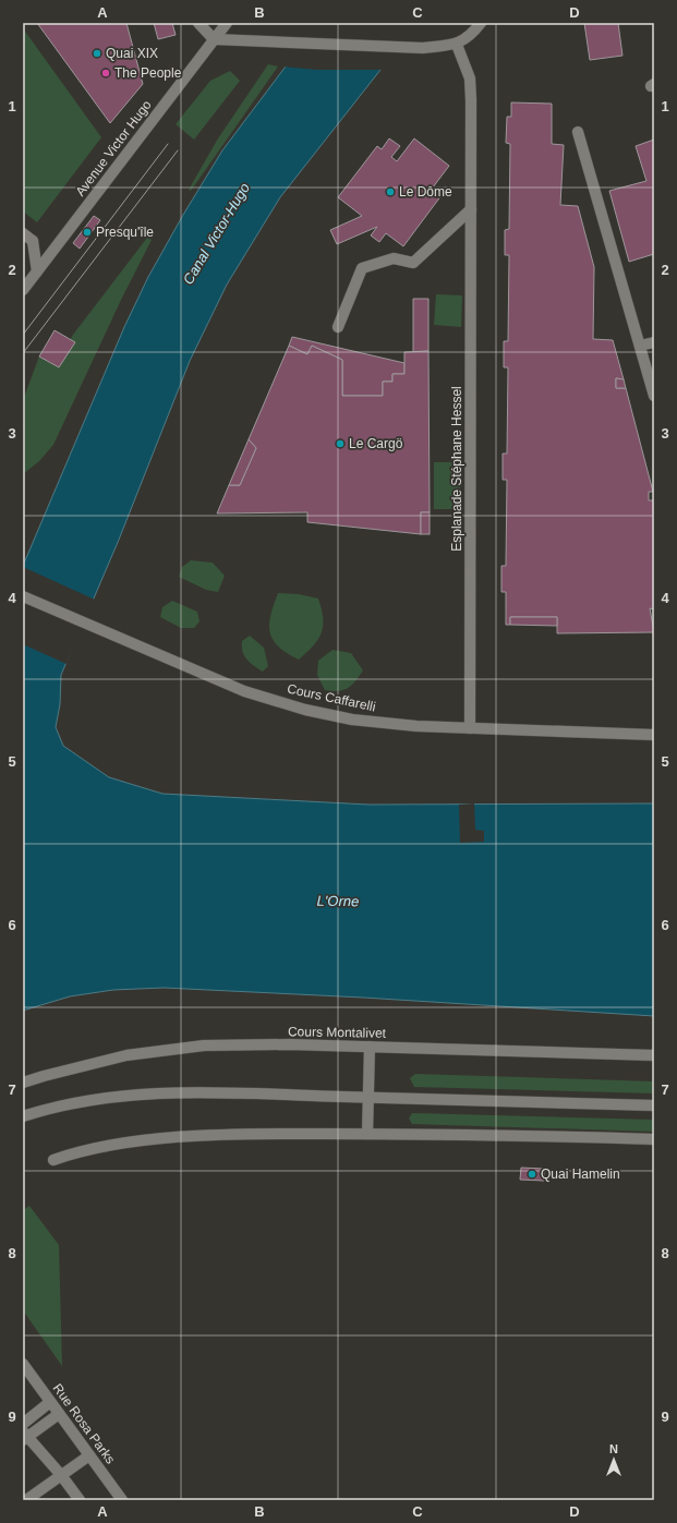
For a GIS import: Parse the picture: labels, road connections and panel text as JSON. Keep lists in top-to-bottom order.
{
  "streets": {
    "street": [
      "Avenue Victor Hugo",
      "Esplanade Stéphane Hessel",
      "Cours Caffarelli",
      "Cours Montalivet",
      "Rue Rosa Parks"
    ]
  },
  "crossings": [
    ["Esplanade Stéphane Hessel", "Cours Caffarelli"]
  ],
  "water": ["Canal Victor-Hugo", "L'Orne"],
  "places": [
    "Quai XIX",
    "The People",
    "Le Dôme",
    "Presqu'île",
    "Le Cargö",
    "Quai Hamelin"
  ],
  "north": "top",
  "grid": {
    "columns": [
      "A",
      "B",
      "C",
      "D"
    ],
    "rows": [
      "1",
      "2",
      "3",
      "4",
      "5",
      "6",
      "7",
      "8",
      "9"
    ]
  }
}
